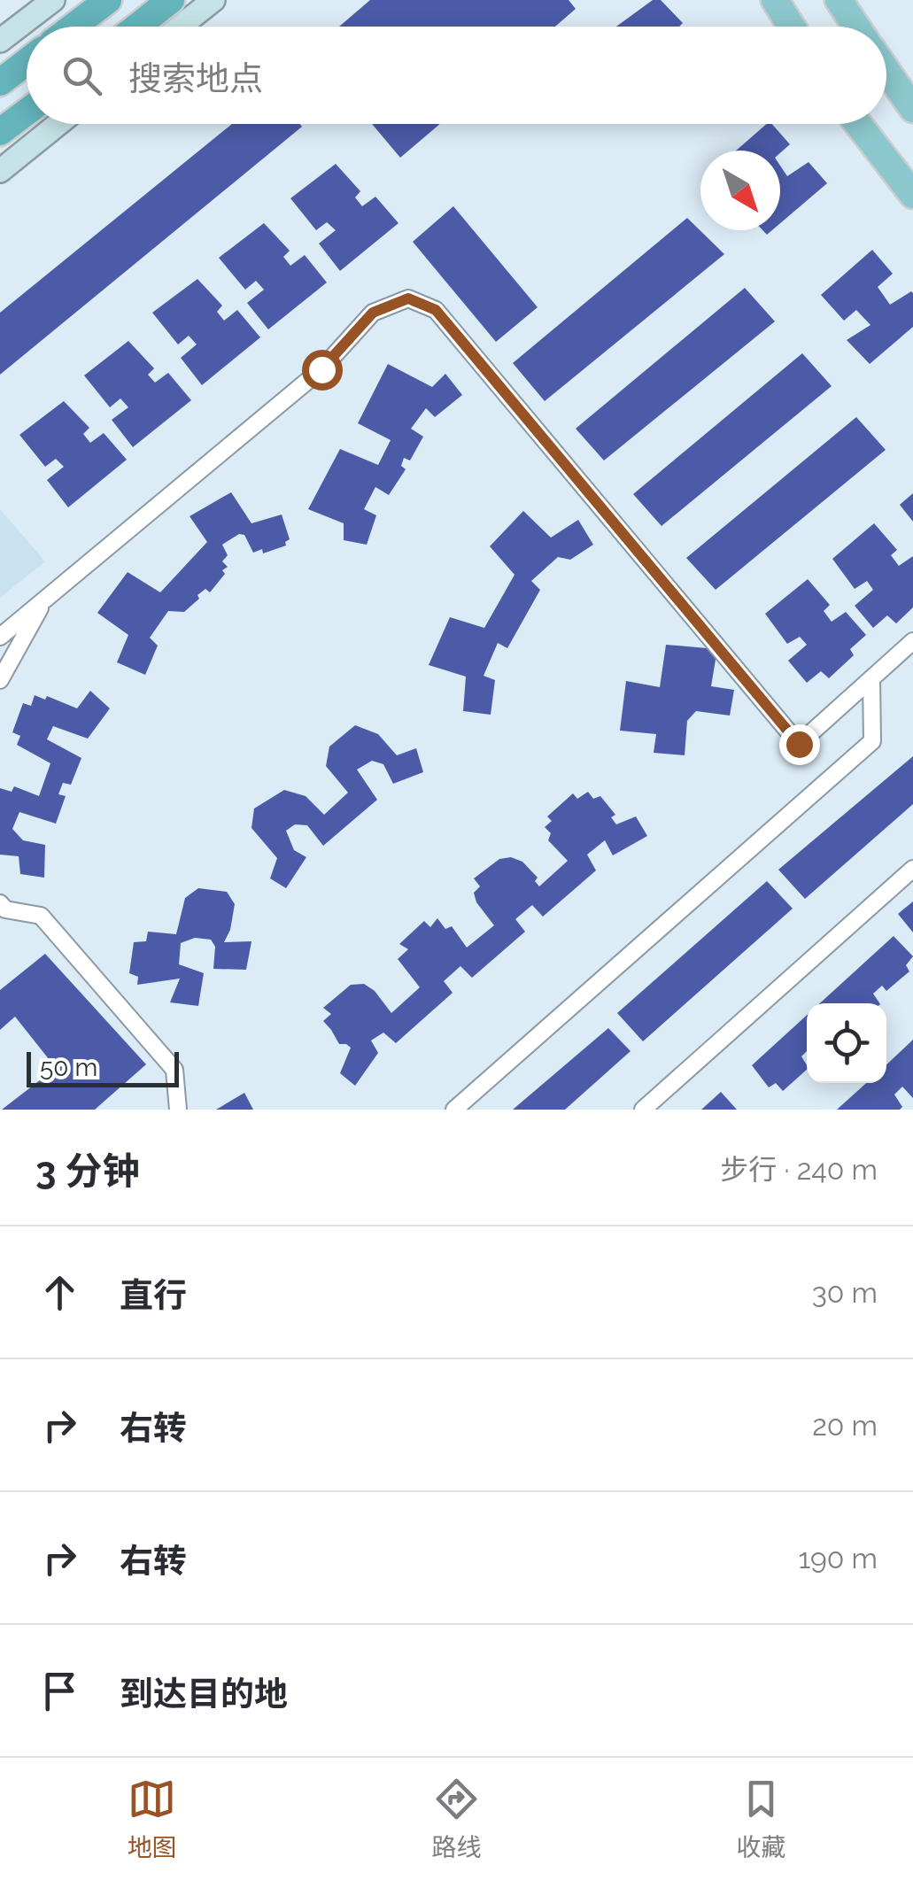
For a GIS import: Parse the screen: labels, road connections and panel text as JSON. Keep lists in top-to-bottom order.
{
  "scale_bar": "50 m",
  "north": "bottom right",
  "page": {
    "search": "搜索地点",
    "scale": "50 m",
    "heading": ["3 分钟", "步行 · 240 m"],
    "list": [
      ["直行", "30 m"],
      ["右转", "20 m"],
      ["右转", "190 m"],
      "到达目的地"
    ],
    "nav": ["地图", "路线", "收藏"]
  }
}
